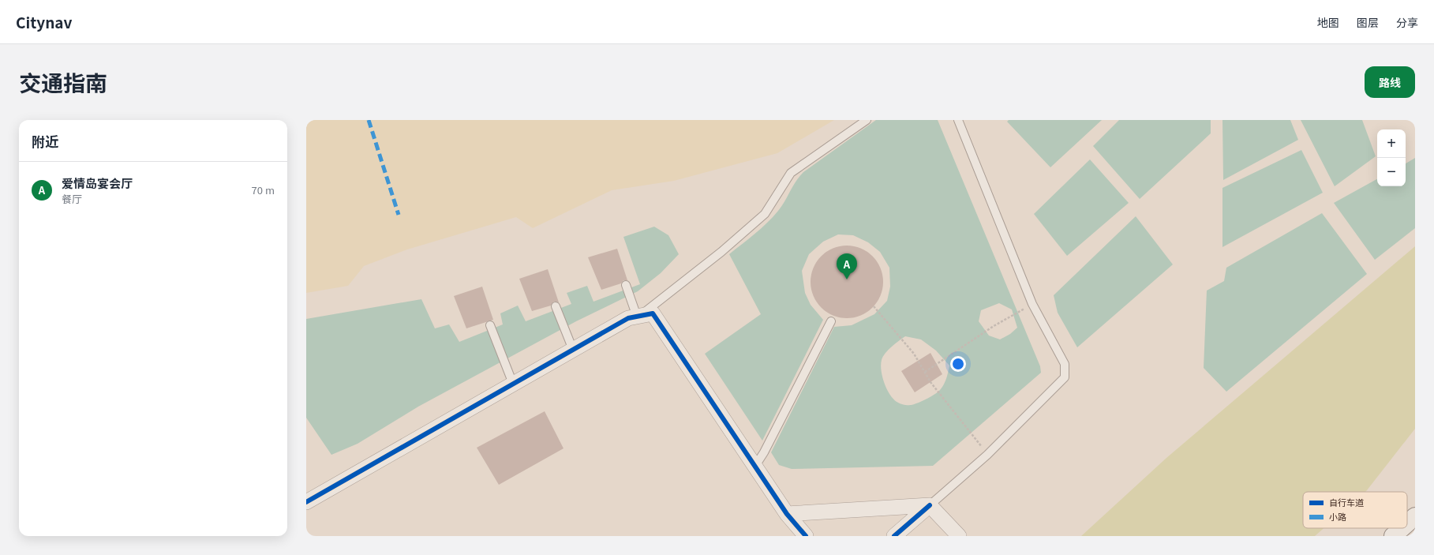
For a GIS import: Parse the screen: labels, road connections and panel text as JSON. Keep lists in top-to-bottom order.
{
  "legend": ["自行车道", "小路"],
  "page": {
    "header": "Citynav",
    "nav": ["地图", "图层", "分享"],
    "title": "交通指南",
    "buttons": "路线",
    "heading": "附近",
    "map_buttons": ["+", "−"],
    "list": [
      {
        "mark": "A",
        "name": "爱情岛宴会厅",
        "note": "餐厅",
        "value": "70 m"
      }
    ],
    "pins": "A"
  }
}
